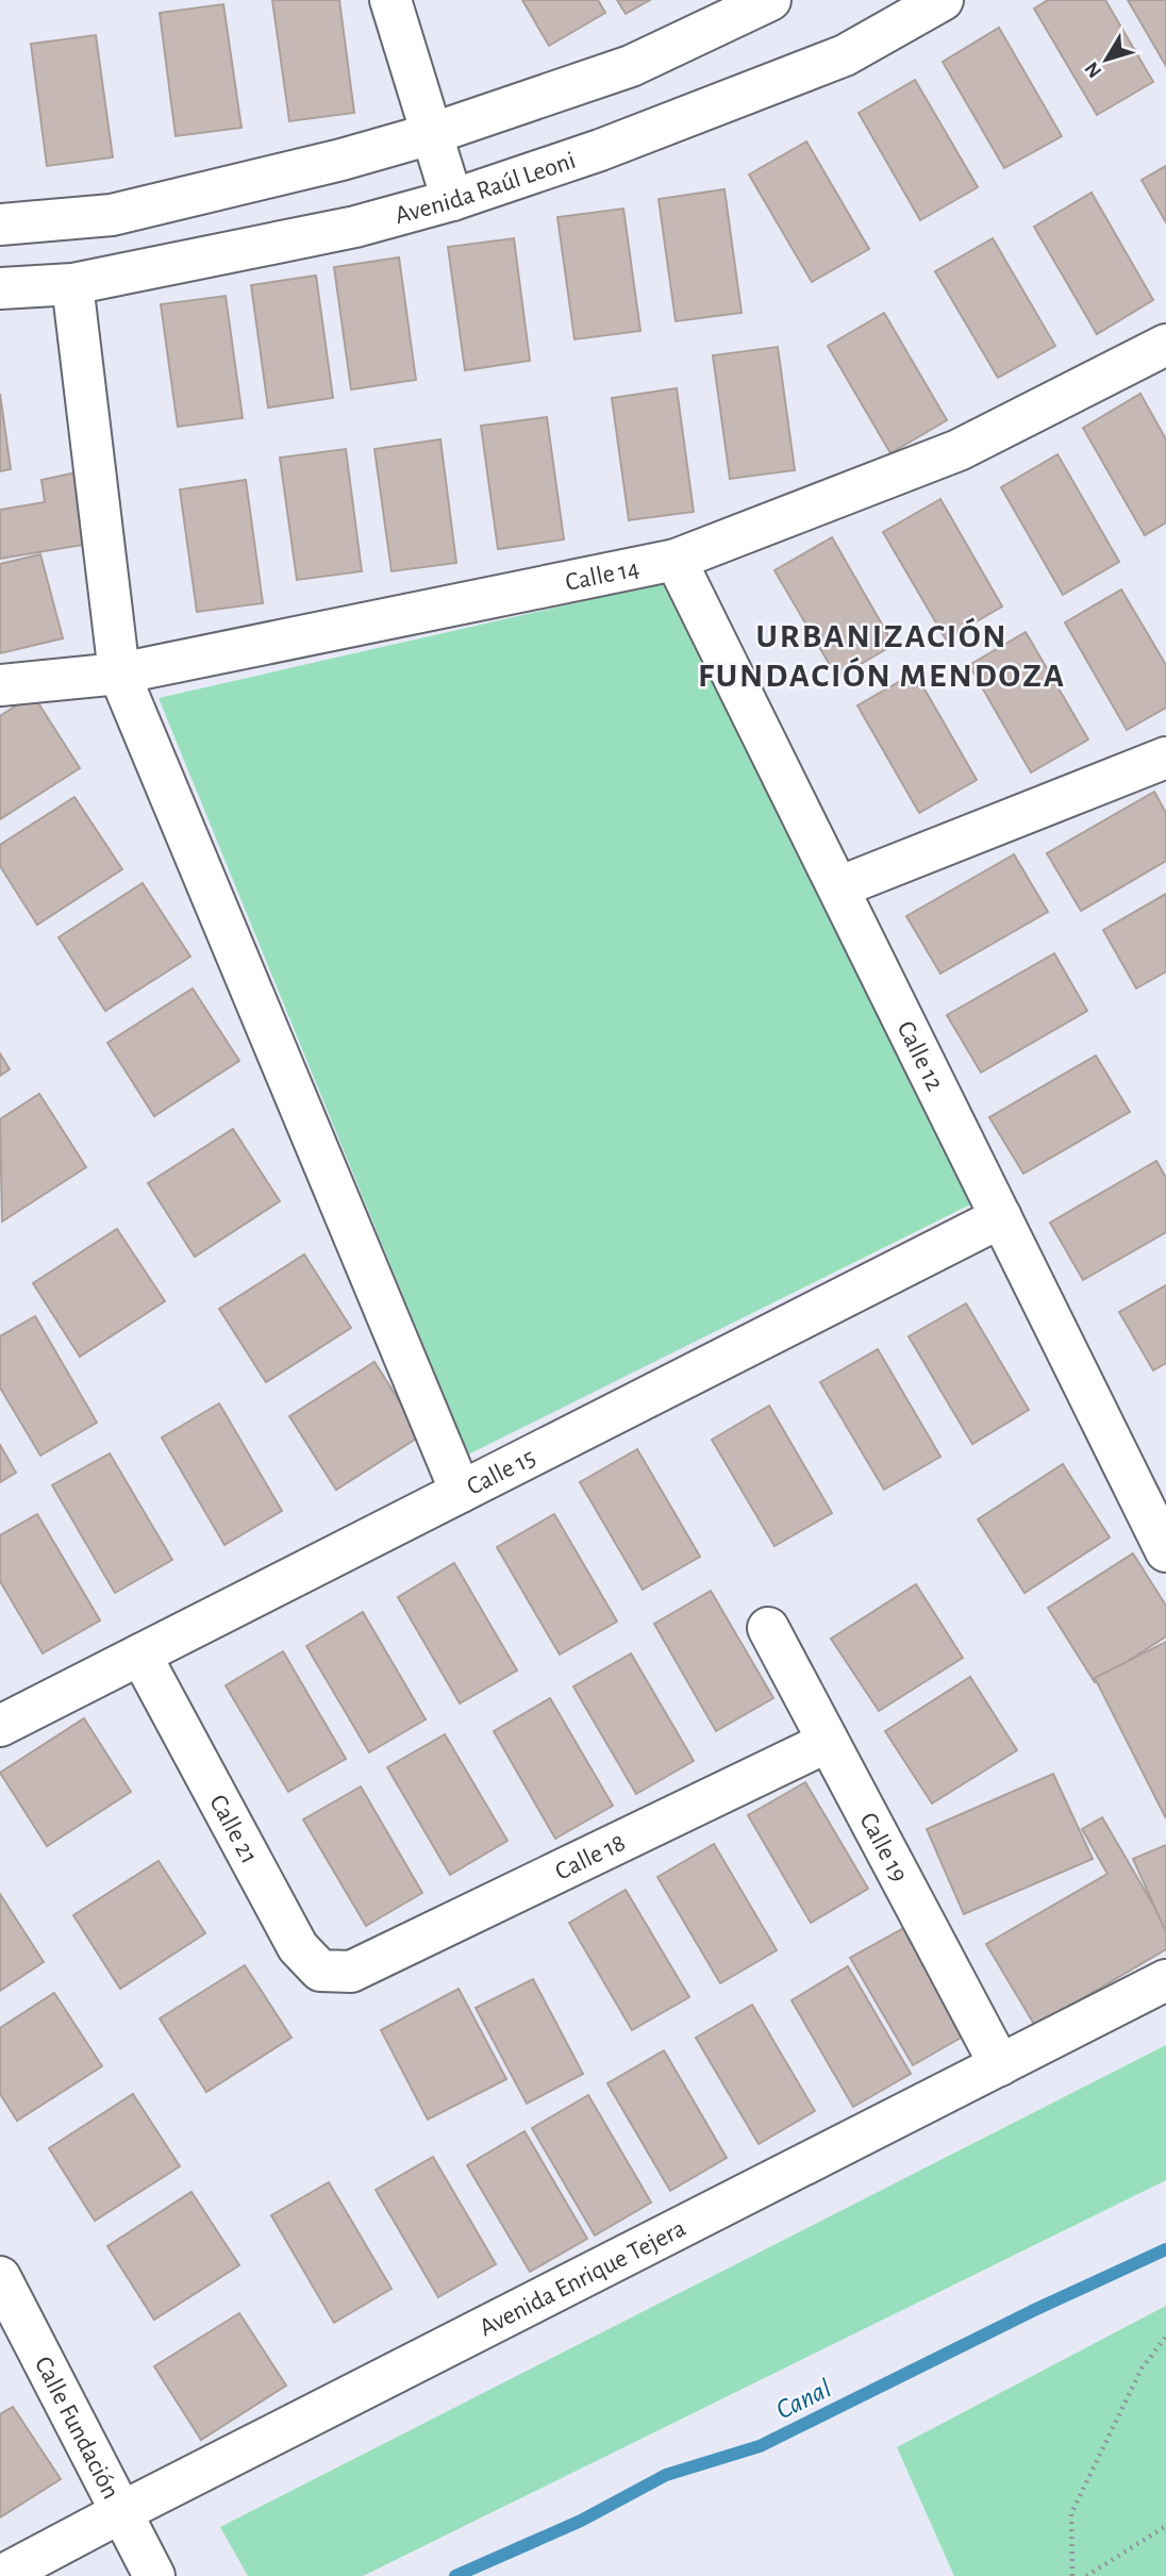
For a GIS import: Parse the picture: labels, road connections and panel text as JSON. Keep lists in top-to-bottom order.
{
  "streets": {
    "street": [
      "Avenida Raúl Leoni",
      "Calle 14",
      "Calle 12",
      "Calle 15",
      "Calle 21",
      "Calle 19",
      "Calle 18",
      "Avenida Enrique Tejera",
      "Calle Fundación"
    ]
  },
  "crossings": [
    ["Calle 14", "Calle 12"],
    ["Calle 12", "Calle 15"],
    ["Calle 15", "Calle 21"],
    ["Calle 21", "Calle 18"],
    ["Calle 19", "Calle 18"],
    ["Calle 19", "Avenida Enrique Tejera"],
    ["Avenida Enrique Tejera", "Calle Fundación"]
  ],
  "districts": ["URBANIZACIÓN FUNDACIÓN MENDOZA"],
  "water": ["Canal"],
  "north": "bottom left"
}
